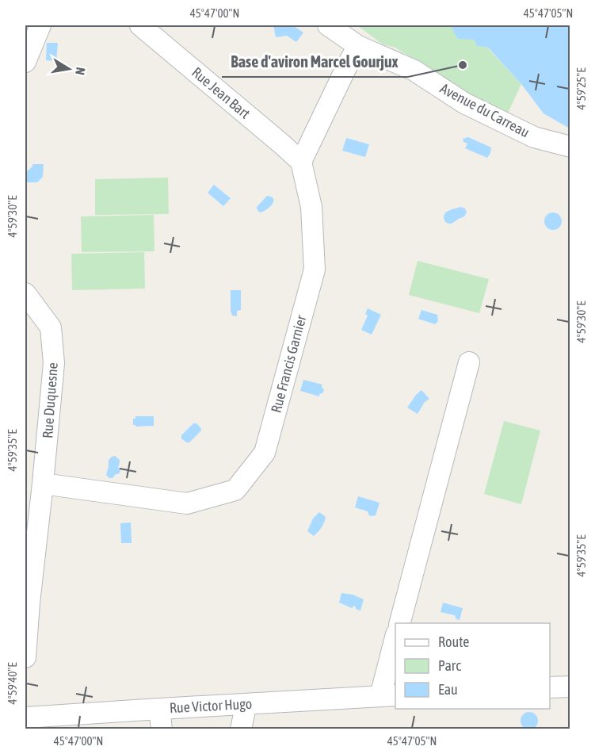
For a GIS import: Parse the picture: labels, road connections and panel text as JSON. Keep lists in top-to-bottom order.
{
  "streets": {
    "street": [
      "Rue Jean Bart",
      "Avenue du Carreau",
      "Rue Francis Garnier",
      "Rue Duquesne",
      "Rue Victor Hugo"
    ]
  },
  "crossings": [
    ["Rue Jean Bart", "Rue Francis Garnier"],
    ["Rue Francis Garnier", "Rue Duquesne"]
  ],
  "places": ["Base d'aviron Marcel Gourjux"],
  "legend": ["Route", "Parc", "Eau"],
  "north": "right",
  "coordinates": [
    "45°47'00\"N",
    "45°47'05\"N",
    "4°59'25\"E",
    "4°59'30\"E",
    "4°59'35\"E",
    "4°59'40\"E"
  ]
}
